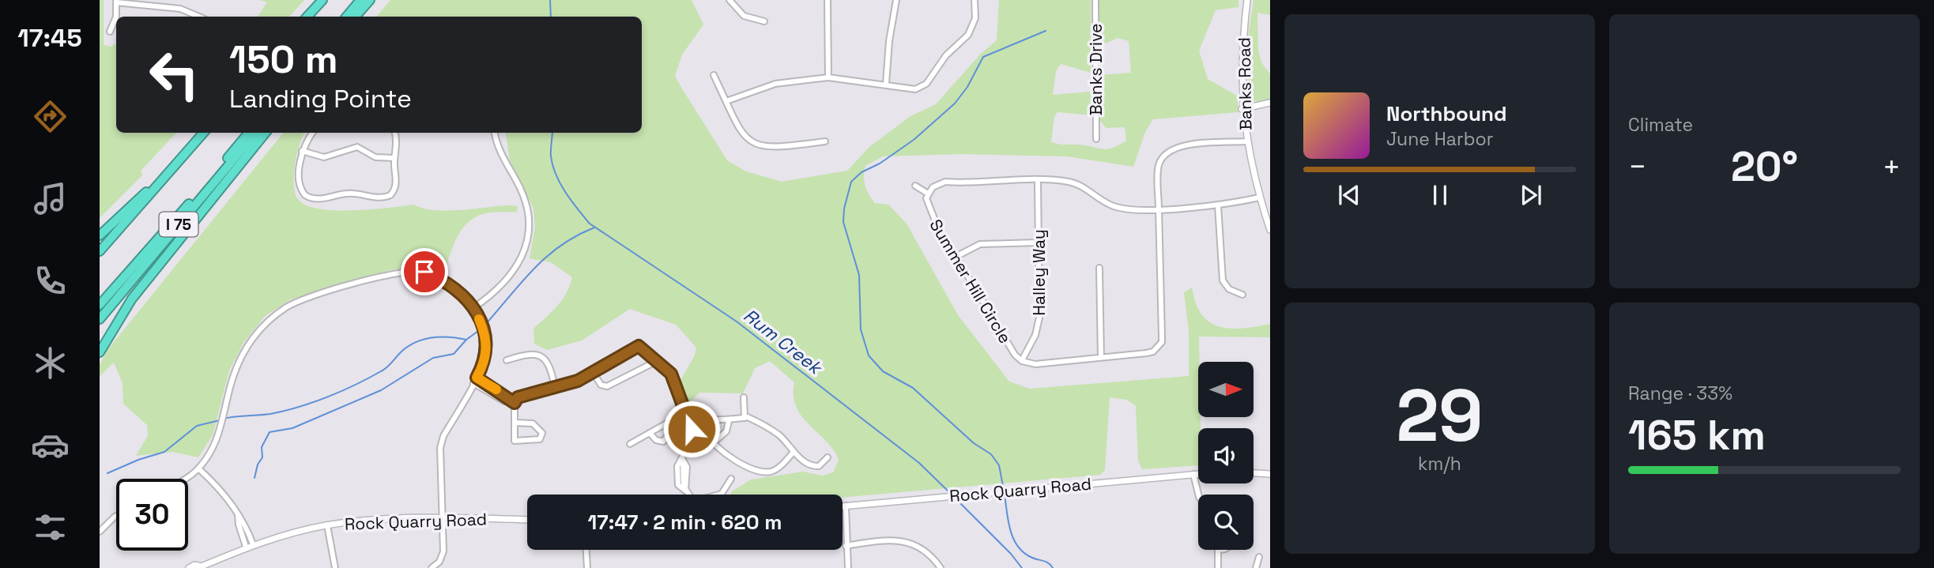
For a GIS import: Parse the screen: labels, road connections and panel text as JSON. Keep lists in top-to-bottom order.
{
  "streets": {
    "highway": ["I 75"],
    "street": [
      "Banks Drive",
      "Banks Road",
      "Halley Way",
      "Summer Hill Circle",
      "Rock Quarry Road"
    ]
  },
  "crossings": [
    ["Halley Way", "Summer Hill Circle"]
  ],
  "water": ["Rum Creek"],
  "north": "right",
  "page": {
    "tabs": "17:45",
    "tile": [
      "Climate",
      ["29", "km/h"],
      ["Range · 33%", "165 km"]
    ],
    "turn": ["150 m", "Landing Pointe"],
    "song": ["Northbound", "June Harbor"],
    "heat": ["−", "20°", "+"],
    "limit": "30",
    "trip": "17:47 · 2 min · 620 m"
  }
}
